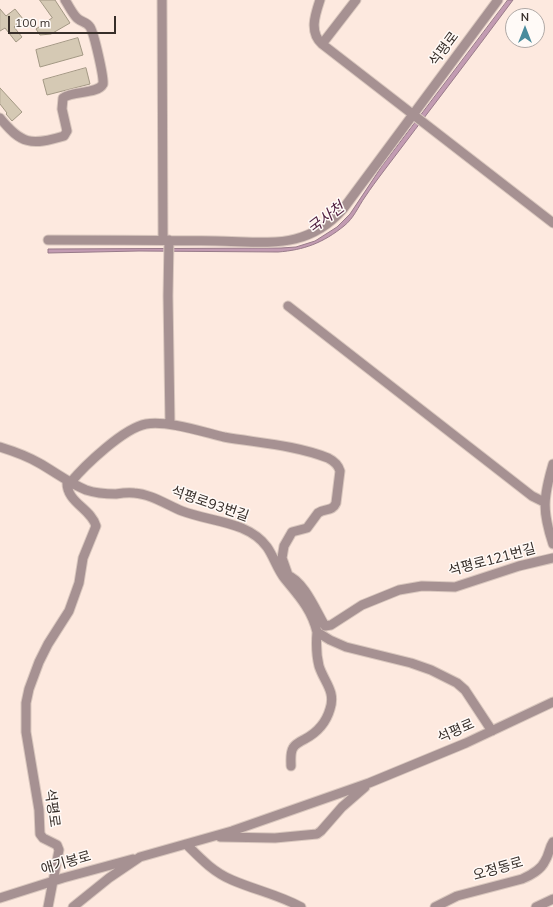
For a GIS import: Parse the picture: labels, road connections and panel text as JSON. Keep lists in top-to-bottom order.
{
  "streets": {
    "street": [
      "석평로",
      "석평로93번길",
      "석평로121번길",
      "애기봉로",
      "오정동로"
    ]
  },
  "crossings": [
    ["석평로", "석평로93번길"],
    ["석평로", "애기봉로"],
    ["석평로93번길", "석평로121번길"]
  ],
  "water": ["국사천"],
  "scale_bar": "100 m",
  "north": "top"
}
